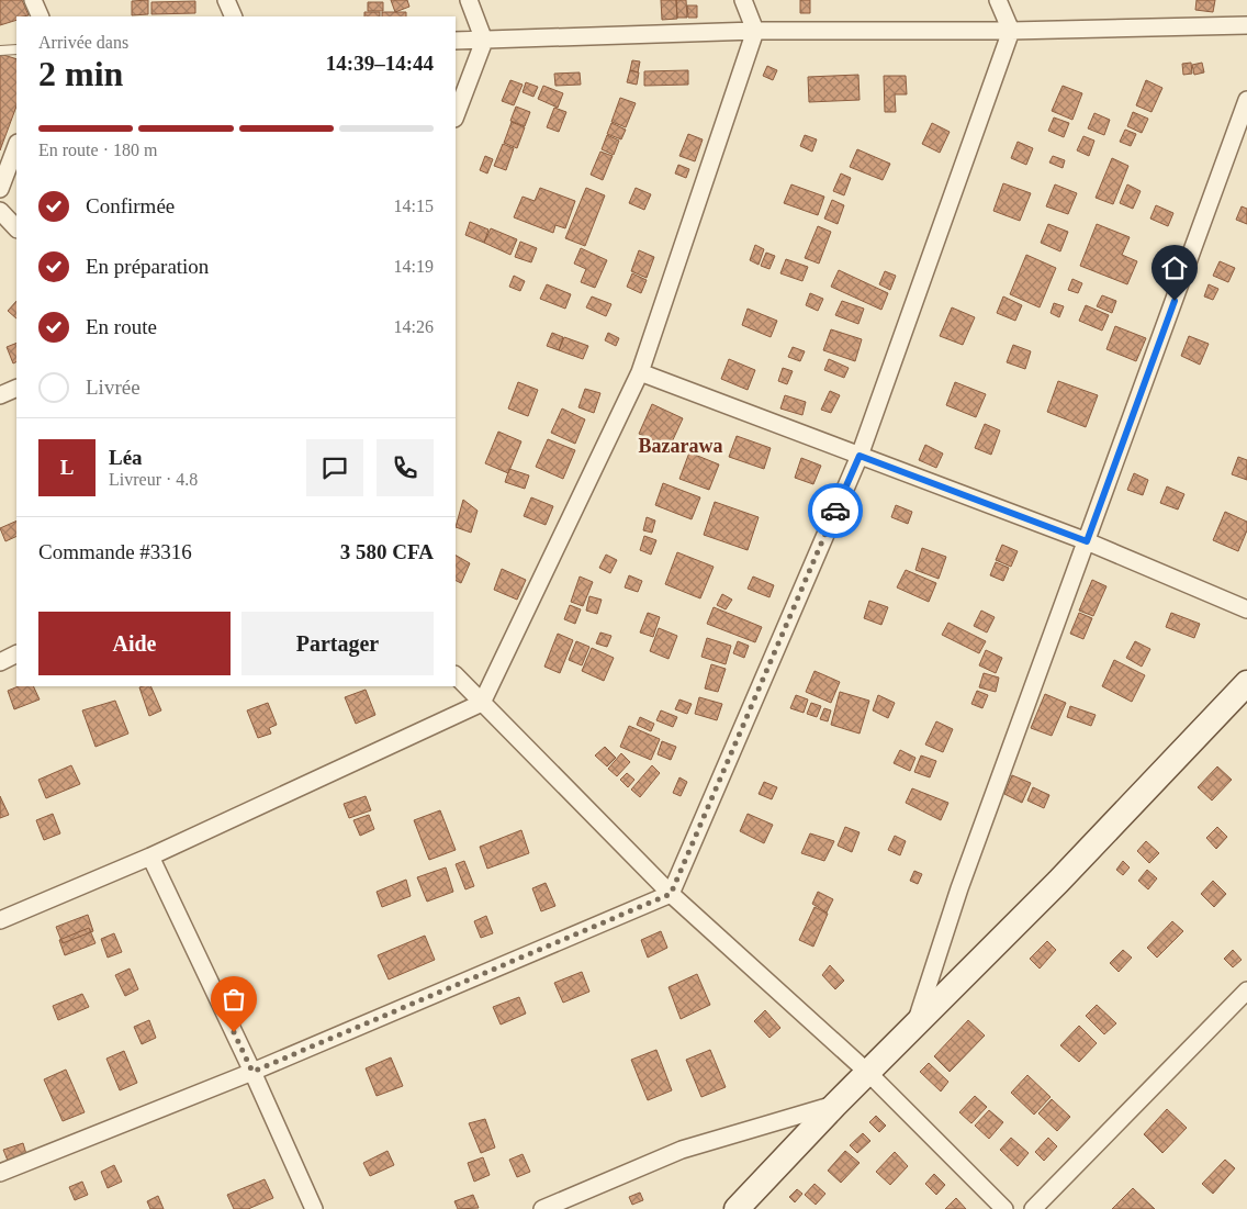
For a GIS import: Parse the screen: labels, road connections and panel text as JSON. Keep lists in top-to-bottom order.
{
  "districts": ["Bazarawa"],
  "page": {
    "heading": ["2 min", "Arrivée dans", "14:39–14:44"],
    "panel": [
      "Léa",
      "Livreur · 4.8",
      "Commande #3316",
      "3 580 CFA"
    ],
    "bar": "En route · 180 m",
    "list": [
      ["Confirmée", "14:15"],
      ["En préparation", "14:19"],
      ["En route", "14:26"],
      "Livrée"
    ],
    "round": "L",
    "buttons": ["Aide", "Partager"]
  }
}
